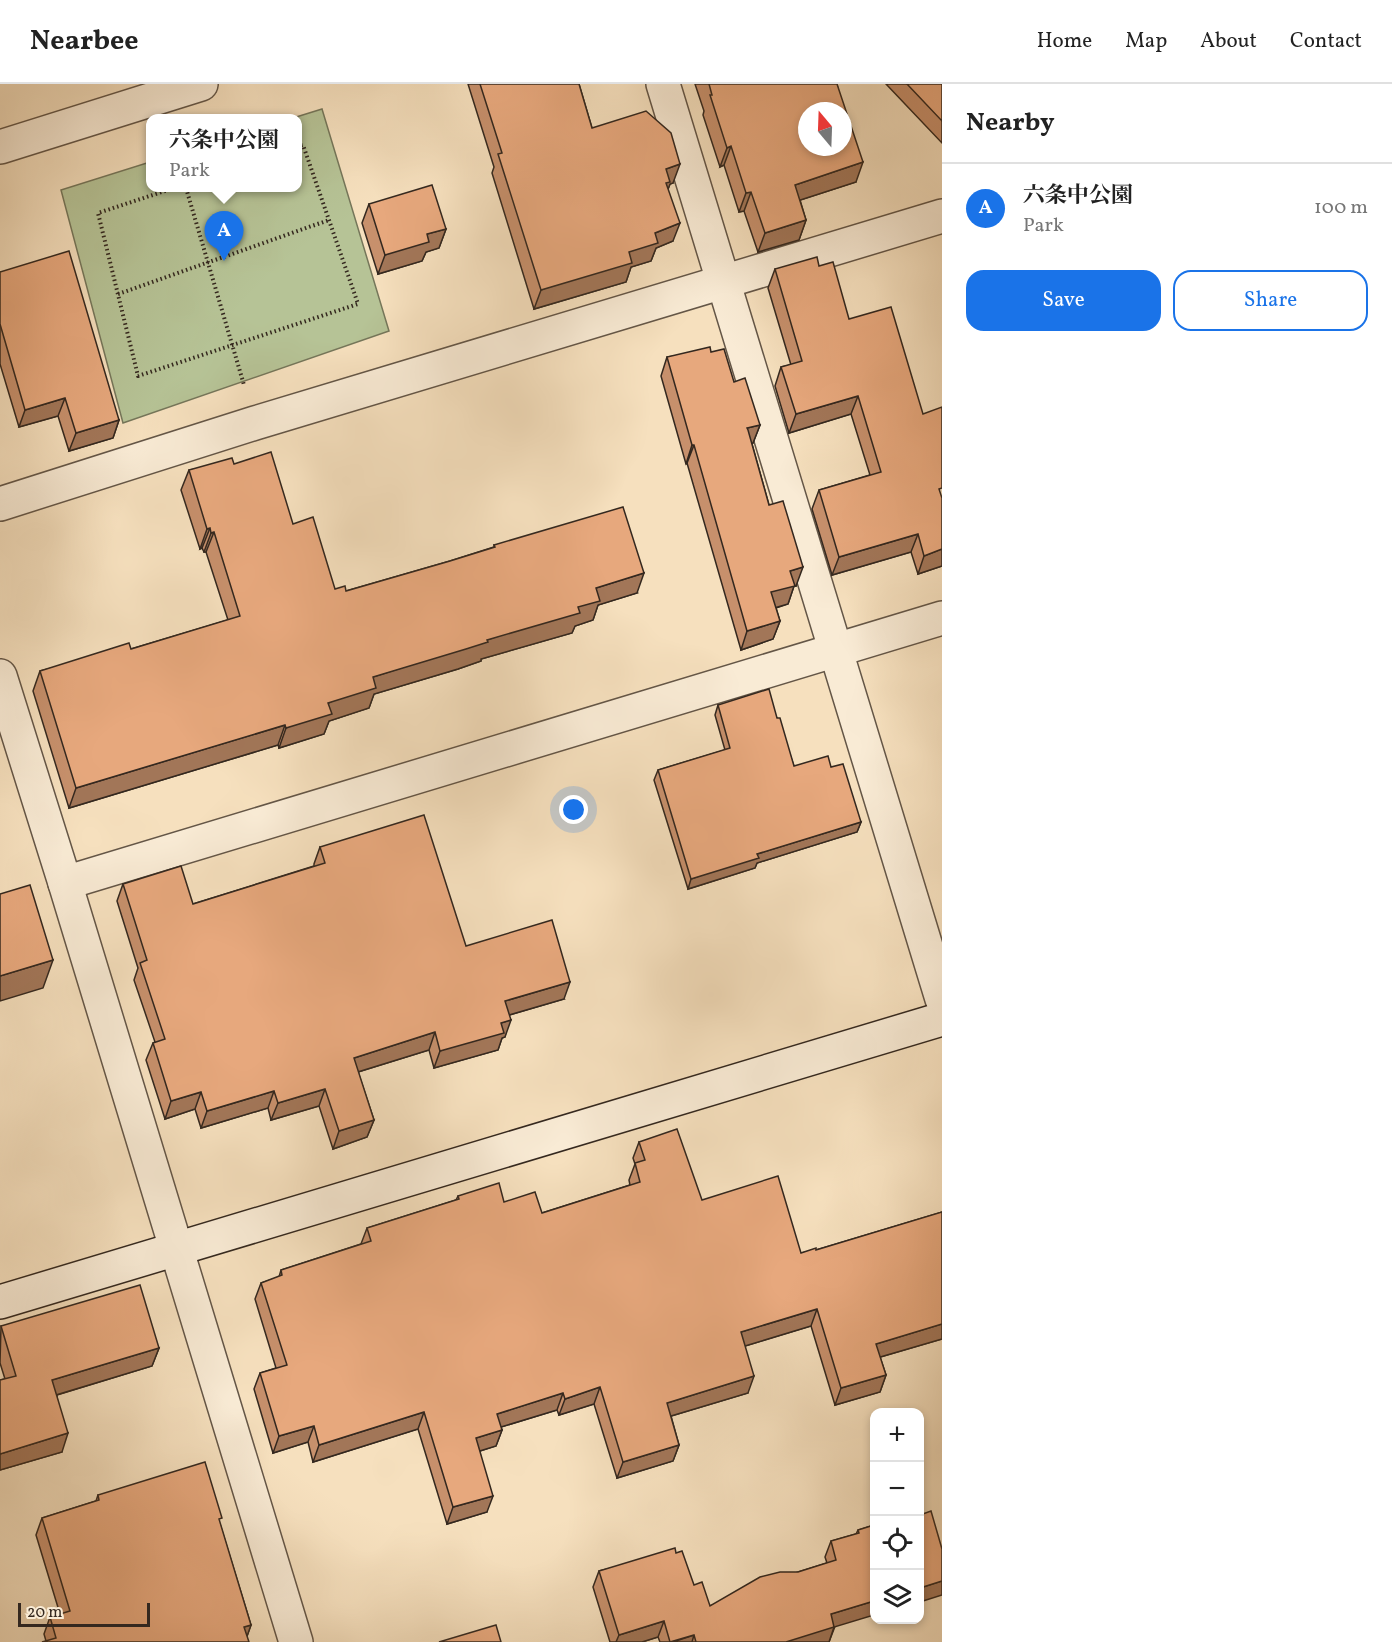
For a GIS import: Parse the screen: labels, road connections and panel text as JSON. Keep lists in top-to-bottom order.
{
  "scale_bar": "20 m",
  "north": "top",
  "page": {
    "header": "Nearbee",
    "nav": [
      "Home",
      "Map",
      "About",
      "Contact"
    ],
    "heading": "Nearby",
    "popup": ["六条中公園", "Park"],
    "list": [
      {
        "mark": "A",
        "name": "六条中公園",
        "note": "Park",
        "value": "100 m"
      }
    ],
    "pins": "A",
    "buttons": ["Save", "Share"],
    "map_buttons": ["+", "−"],
    "scale": "20 m"
  }
}
